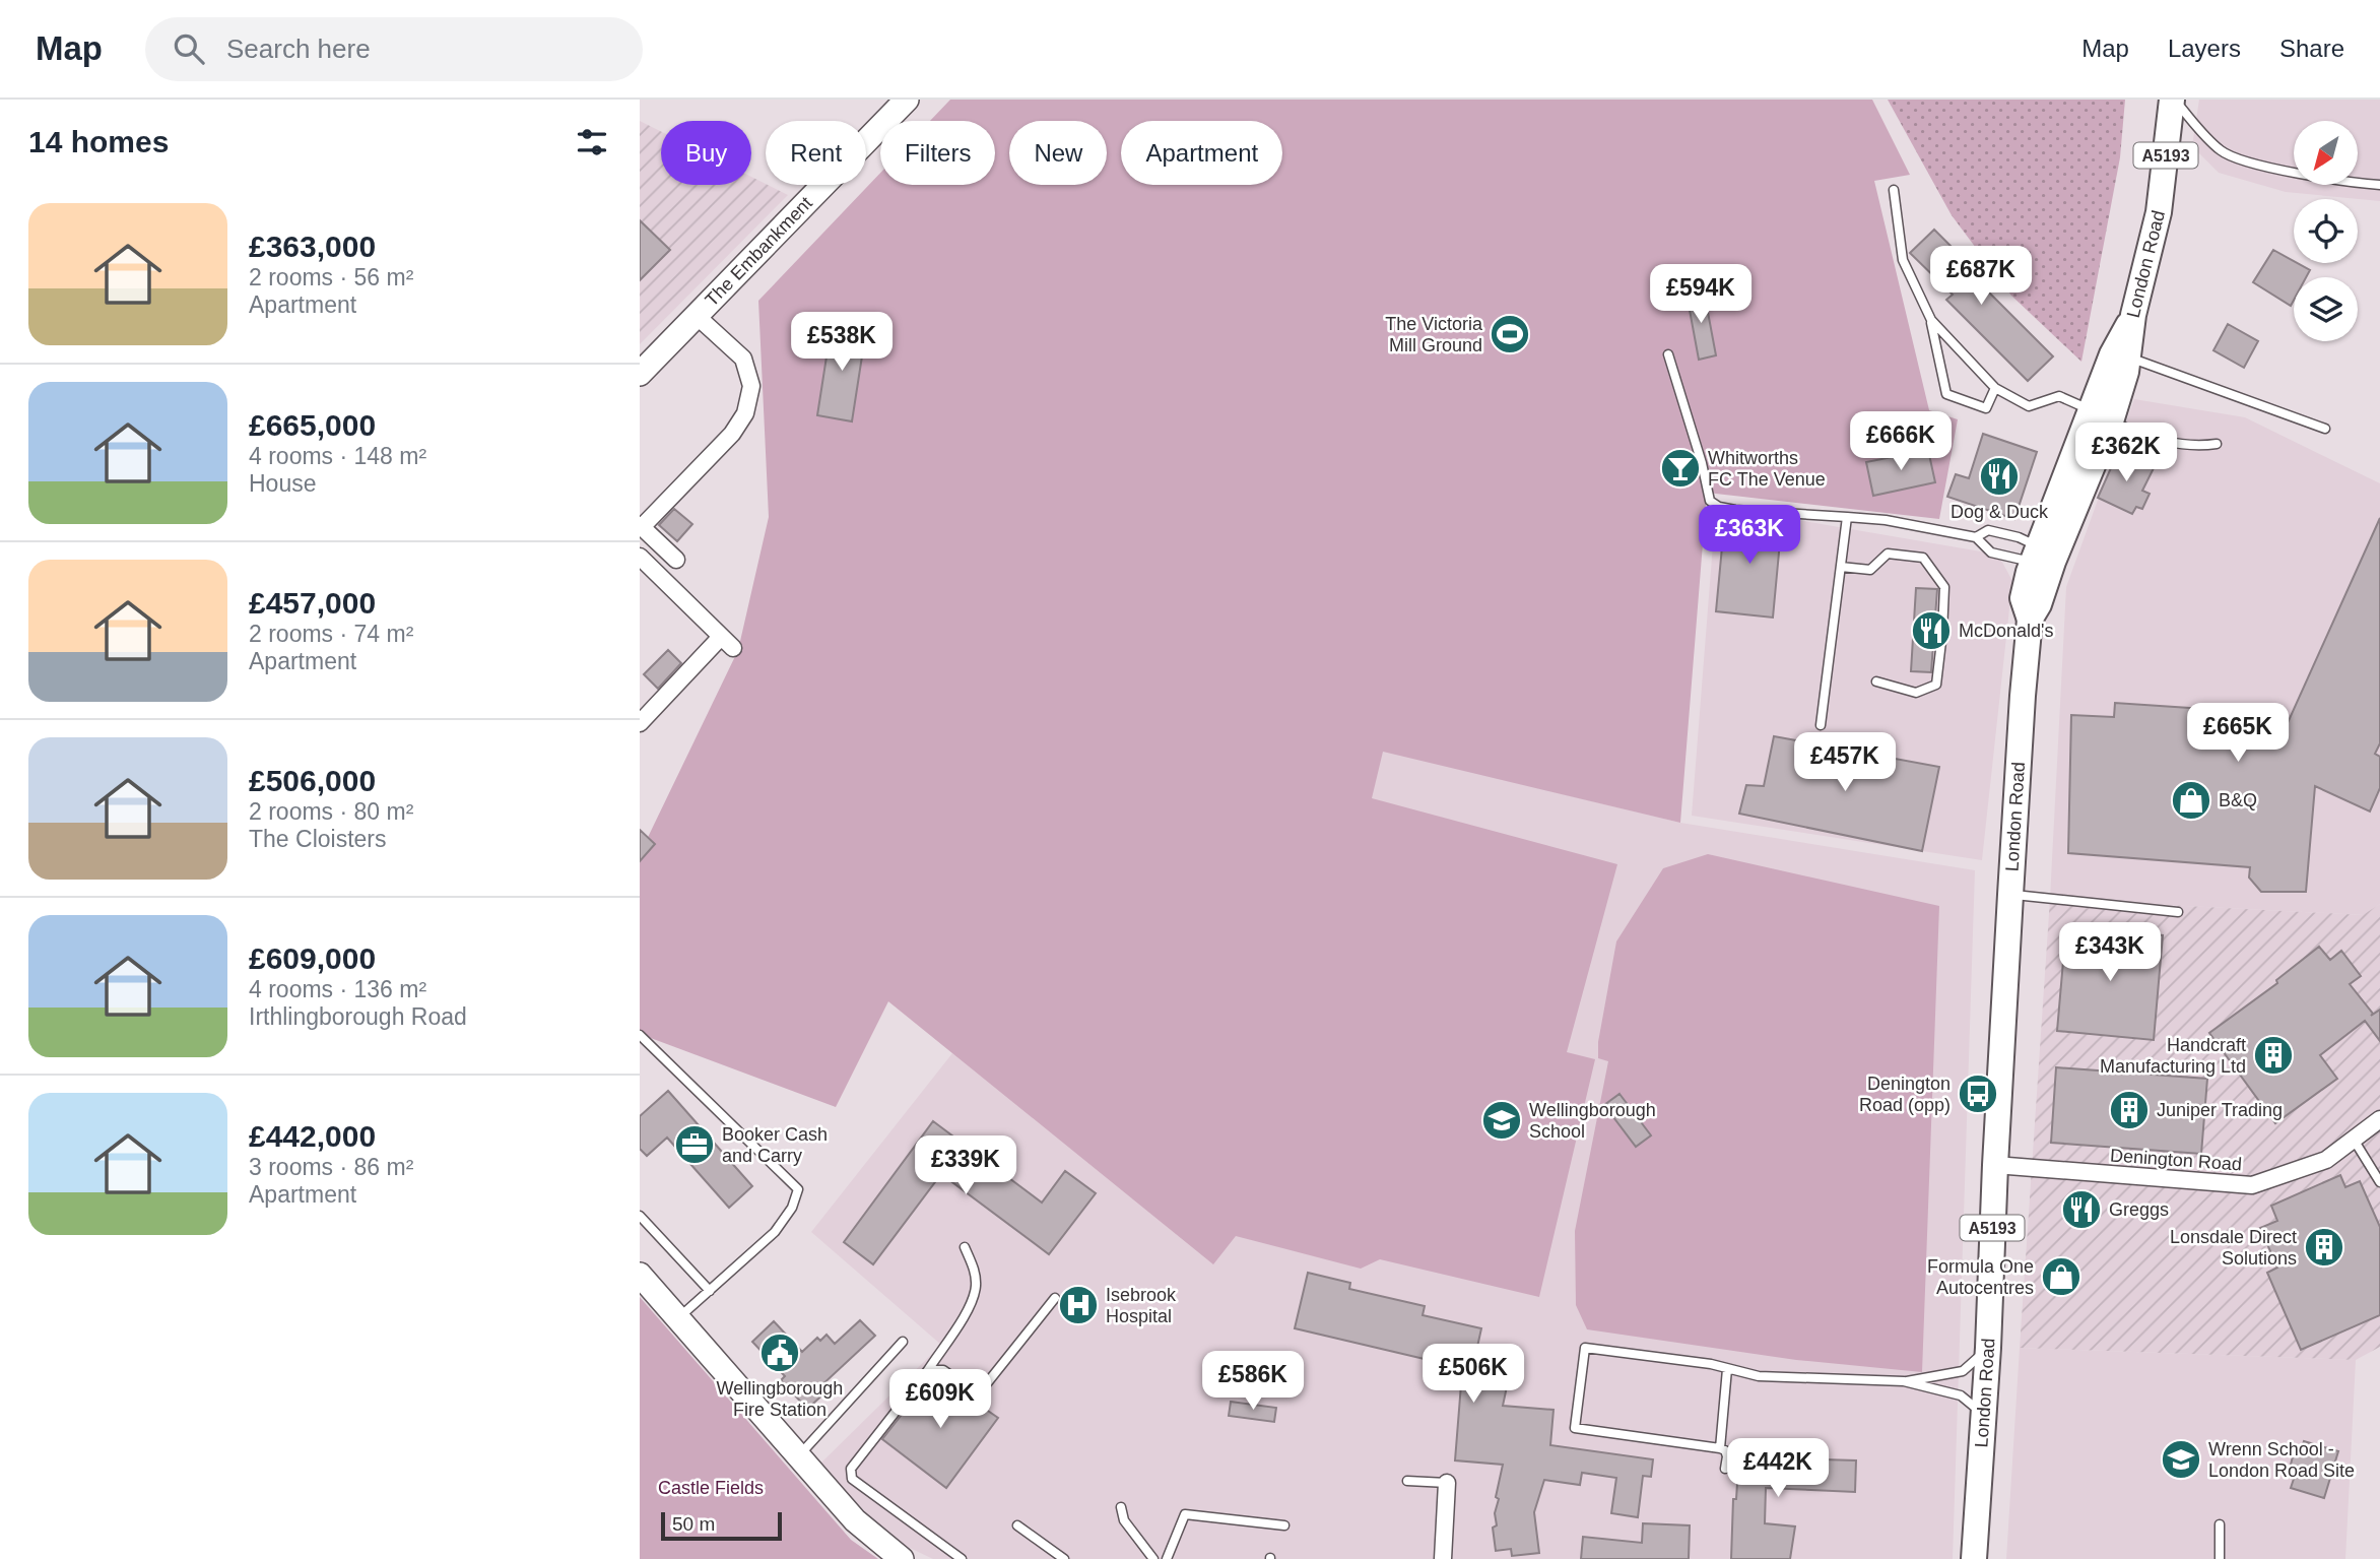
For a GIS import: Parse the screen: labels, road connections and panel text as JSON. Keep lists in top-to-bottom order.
{
  "streets": {
    "main road": ["A5193", "The Embankment", "London Road"],
    "street": ["Denington Road"]
  },
  "crossings": [
    ["London Road", "Denington Road"]
  ],
  "parks": ["Castle Fields"],
  "places": {
    "sports": ["The Victoria Mill Ground"],
    "bar": ["Whitworths FC The Venue"],
    "restaurant": ["Dog & Duck", "McDonald's", "Greggs"],
    "shop": ["B&Q", "Formula One Autocentres"],
    "building": ["Handcraft Manufacturing Ltd", "Juniper Trading", "Lonsdale Direct Solutions"],
    "bus stop": ["Denington Road (opp)"],
    "school or university": ["Wellingborough School", "Wrenn School - London Road Site"],
    "office": ["Booker Cash and Carry"],
    "hospital": ["Isebrook Hospital"],
    "public building": ["Wellingborough Fire Station"]
  },
  "scale_bar": "50 m",
  "north": "bottom left",
  "page": {
    "header": "Map",
    "search": "Search here",
    "nav": ["Map", "Layers", "Share"],
    "heading": "14 homes",
    "chip": [
      "Buy",
      "Rent",
      "Filters",
      "New",
      "Apartment"
    ],
    "list": [
      {
        "name": "£363,000",
        "note": "2 rooms · 56 m² · Apartment"
      },
      {
        "name": "£665,000",
        "note": "4 rooms · 148 m² · House"
      },
      {
        "name": "£457,000",
        "note": "2 rooms · 74 m² · Apartment"
      },
      {
        "name": "£506,000",
        "note": "2 rooms · 80 m² · The Cloisters"
      },
      {
        "name": "£609,000",
        "note": "4 rooms · 136 m² · Irthlingborough Road"
      },
      {
        "name": "£442,000",
        "note": "3 rooms · 86 m² · Apartment"
      }
    ],
    "price": [
      "£687K",
      "£594K",
      "£538K",
      "£666K",
      "£362K",
      "£363K",
      "£665K",
      "£457K",
      "£343K",
      "£339K",
      "£506K",
      "£586K",
      "£609K",
      "£442K"
    ],
    "scale": "50 m"
  }
}
